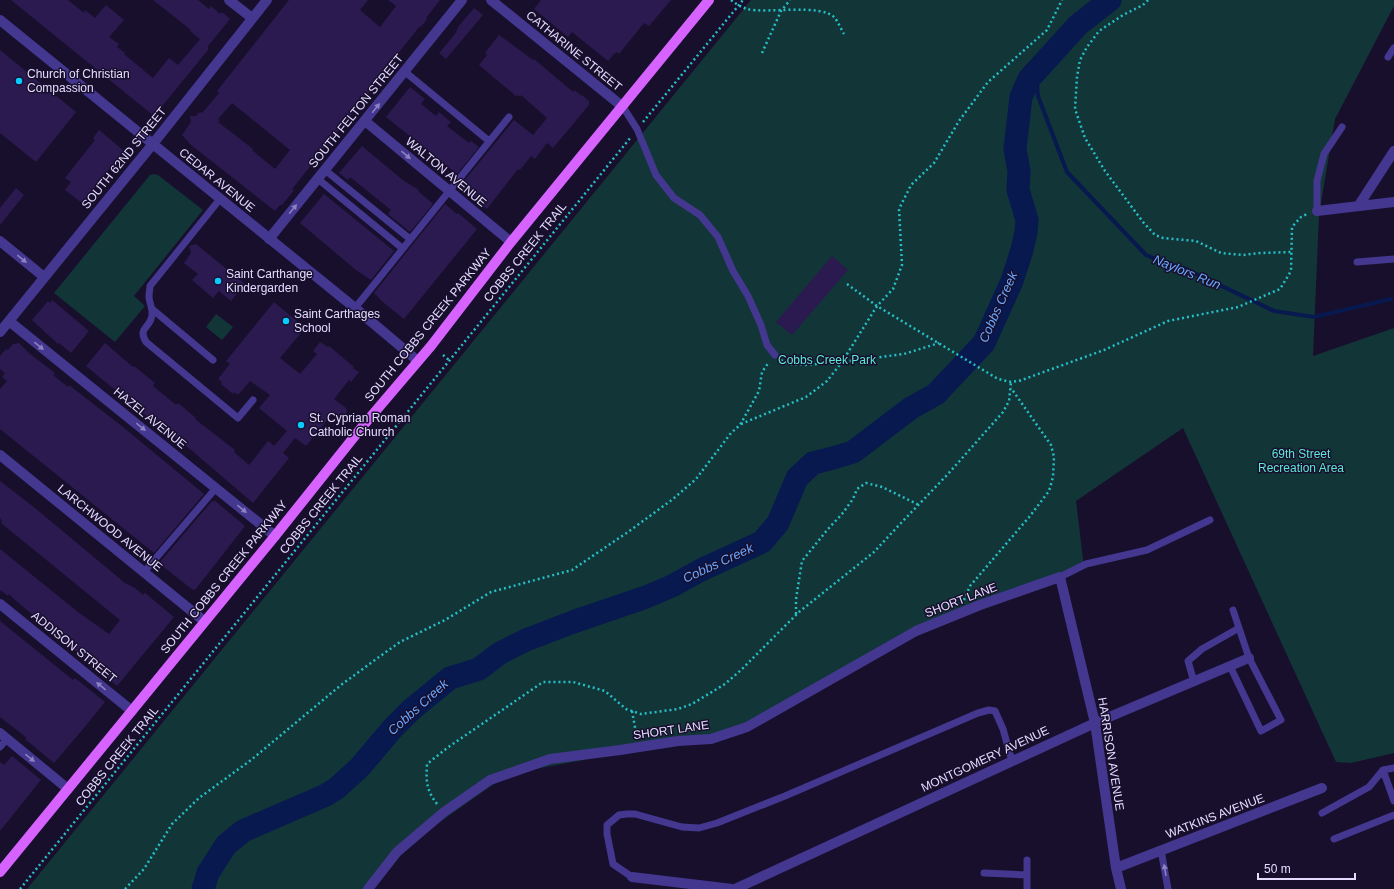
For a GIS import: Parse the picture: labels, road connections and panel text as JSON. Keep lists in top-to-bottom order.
{
  "streets": {
    "main road": ["SOUTH COBBS CREEK PARKWAY"],
    "street": [
      "CATHARINE STREET",
      "SOUTH FELTON STREET",
      "SOUTH 62ND STREET",
      "WALTON AVENUE",
      "CEDAR AVENUE",
      "HAZEL AVENUE",
      "LARCHWOOD AVENUE",
      "SHORT LANE",
      "ADDISON STREET",
      "HARRISON AVENUE",
      "MONTGOMERY AVENUE",
      "WATKINS AVENUE"
    ],
    "path": ["COBBS CREEK TRAIL"]
  },
  "crossings": [
    ["CATHARINE STREET", "SOUTH COBBS CREEK PARKWAY"],
    ["SOUTH FELTON STREET", "WALTON AVENUE"],
    ["SOUTH FELTON STREET", "CEDAR AVENUE"],
    ["SOUTH 62ND STREET", "CEDAR AVENUE"],
    ["SOUTH 62ND STREET", "HAZEL AVENUE"],
    ["WALTON AVENUE", "SOUTH COBBS CREEK PARKWAY"],
    ["CEDAR AVENUE", "SOUTH COBBS CREEK PARKWAY"],
    ["SOUTH COBBS CREEK PARKWAY", "HAZEL AVENUE"],
    ["SOUTH COBBS CREEK PARKWAY", "LARCHWOOD AVENUE"],
    ["SOUTH COBBS CREEK PARKWAY", "ADDISON STREET"],
    ["SHORT LANE", "HARRISON AVENUE"],
    ["HARRISON AVENUE", "MONTGOMERY AVENUE"],
    ["HARRISON AVENUE", "WATKINS AVENUE"]
  ],
  "one_way": [
    "SOUTH FELTON STREET",
    "WALTON AVENUE",
    "HAZEL AVENUE",
    "ADDISON STREET"
  ],
  "water": ["Naylors Run", "Cobbs Creek"],
  "parks": ["Cobbs Creek Park", "69th Street Recreation Area"],
  "places": [
    "Church of Christian Compassion",
    "Saint Carthange Kindergarden",
    "Saint Carthages School",
    "St. Cyprian Roman Catholic Church"
  ],
  "scale_bar": "50 m"
}
